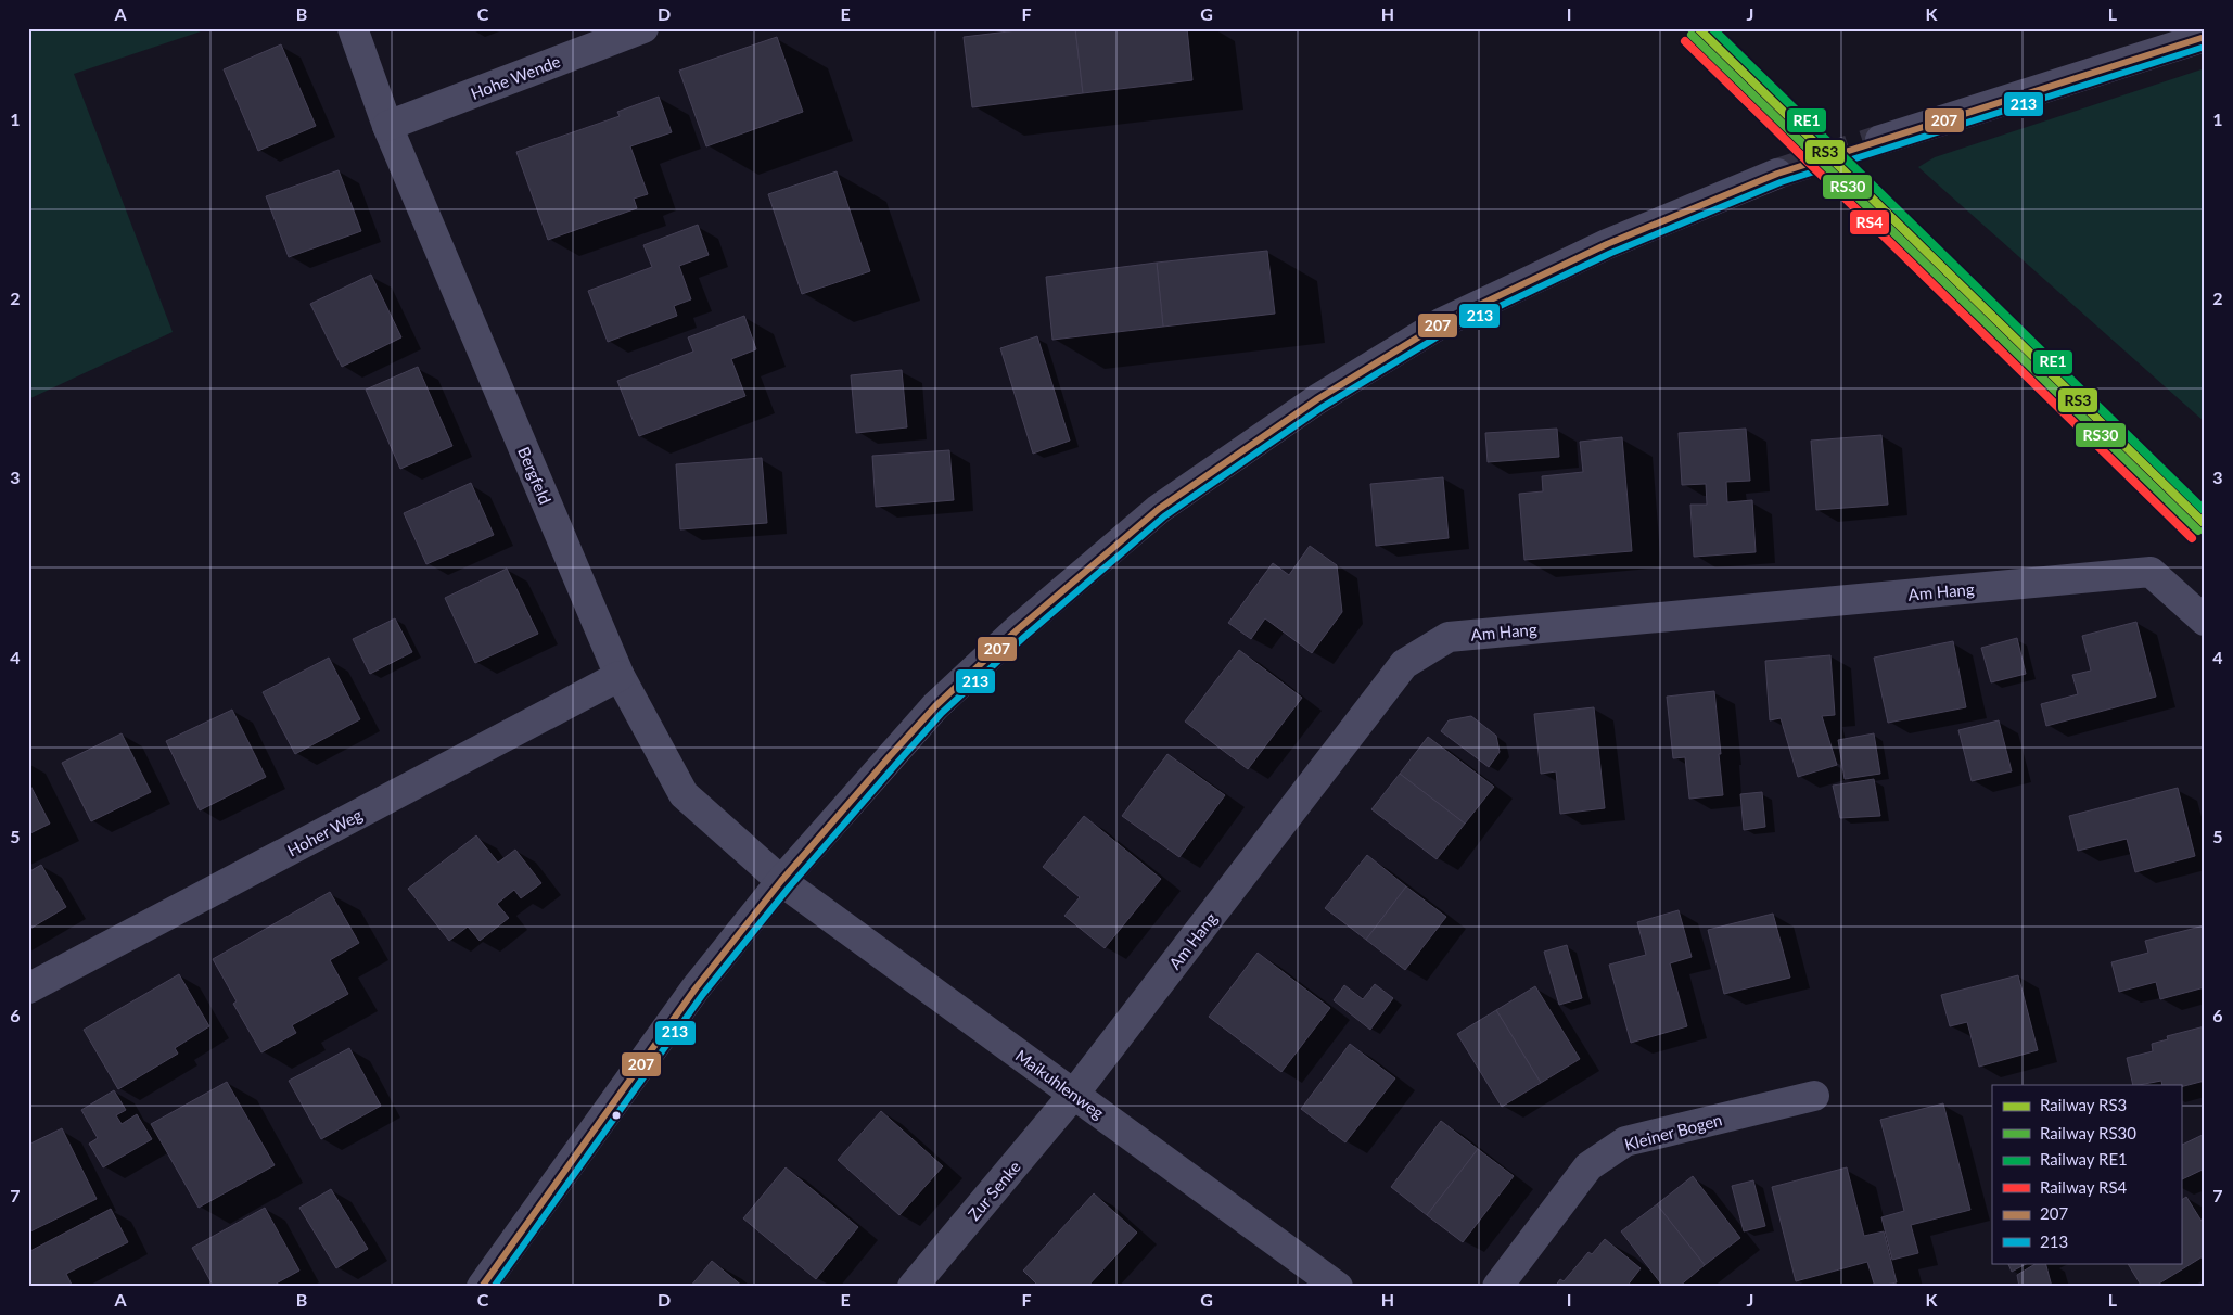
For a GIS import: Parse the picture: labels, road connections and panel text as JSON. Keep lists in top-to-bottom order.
{
  "streets": {
    "street": [
      "Hohe Wende",
      "Bergfeld",
      "Am Hang",
      "Hoher Weg",
      "Maikuhlenweg",
      "Kleiner Bogen",
      "Zur Senke"
    ]
  },
  "crossings": [
    ["Hohe Wende", "Bergfeld"],
    ["Bergfeld", "Hoher Weg"],
    ["Bergfeld", "Maikuhlenweg"],
    ["Am Hang", "Maikuhlenweg"],
    ["Am Hang", "Zur Senke"],
    ["Maikuhlenweg", "Zur Senke"]
  ],
  "lines": [
    "rail line RS3",
    "rail line RE1",
    "rail line RS30",
    "transit line 207",
    "rail line RS4",
    "transit line 213"
  ],
  "legend": [
    "Railway RS3",
    "Railway RS30",
    "Railway RE1",
    "Railway RS4",
    "207",
    "213"
  ],
  "grid": {
    "columns": [
      "A",
      "B",
      "C",
      "D",
      "E",
      "F",
      "G",
      "H",
      "I",
      "J",
      "K",
      "L"
    ],
    "rows": [
      "1",
      "2",
      "3",
      "4",
      "5",
      "6",
      "7"
    ]
  }
}
